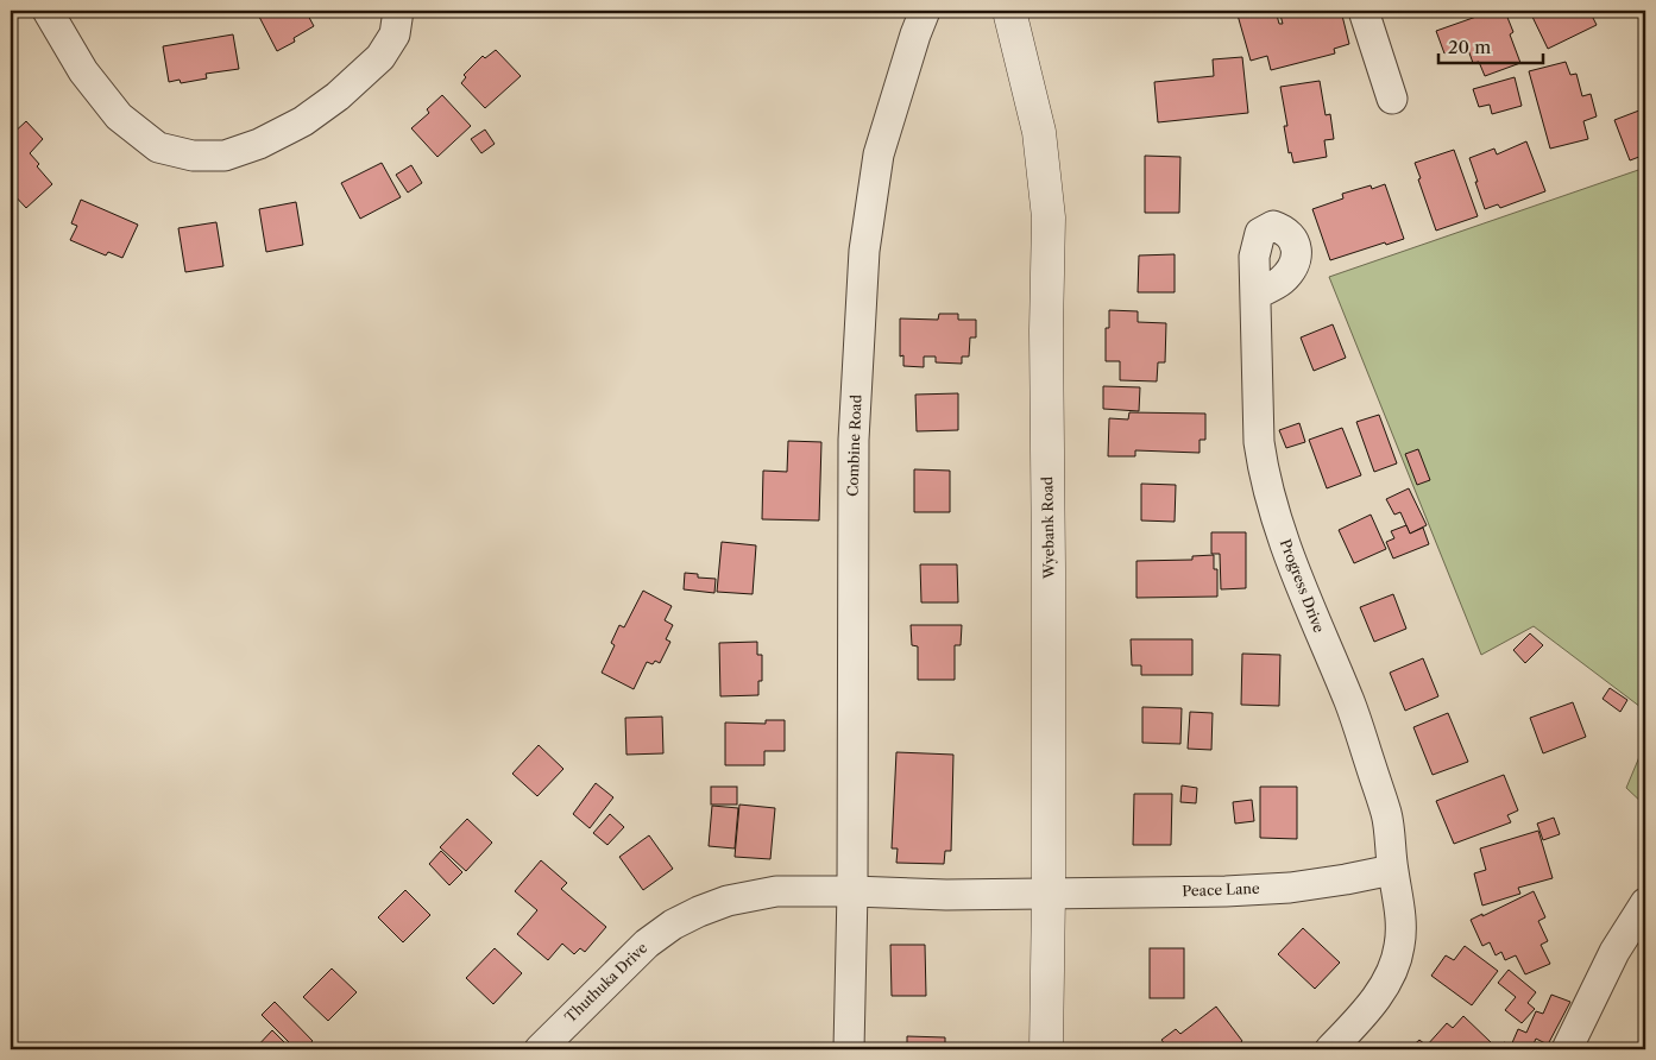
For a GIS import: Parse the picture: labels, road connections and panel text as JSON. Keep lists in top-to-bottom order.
{
  "streets": {
    "street": [
      "Combine Road",
      "Wyebank Road",
      "Progress Drive",
      "Peace Lane",
      "Thuthuka Drive"
    ]
  },
  "crossings": [
    ["Combine Road", "Thuthuka Drive"],
    ["Wyebank Road", "Peace Lane"],
    ["Wyebank Road", "Thuthuka Drive"],
    ["Progress Drive", "Peace Lane"],
    ["Peace Lane", "Thuthuka Drive"]
  ],
  "scale_bar": "20 m"
}
